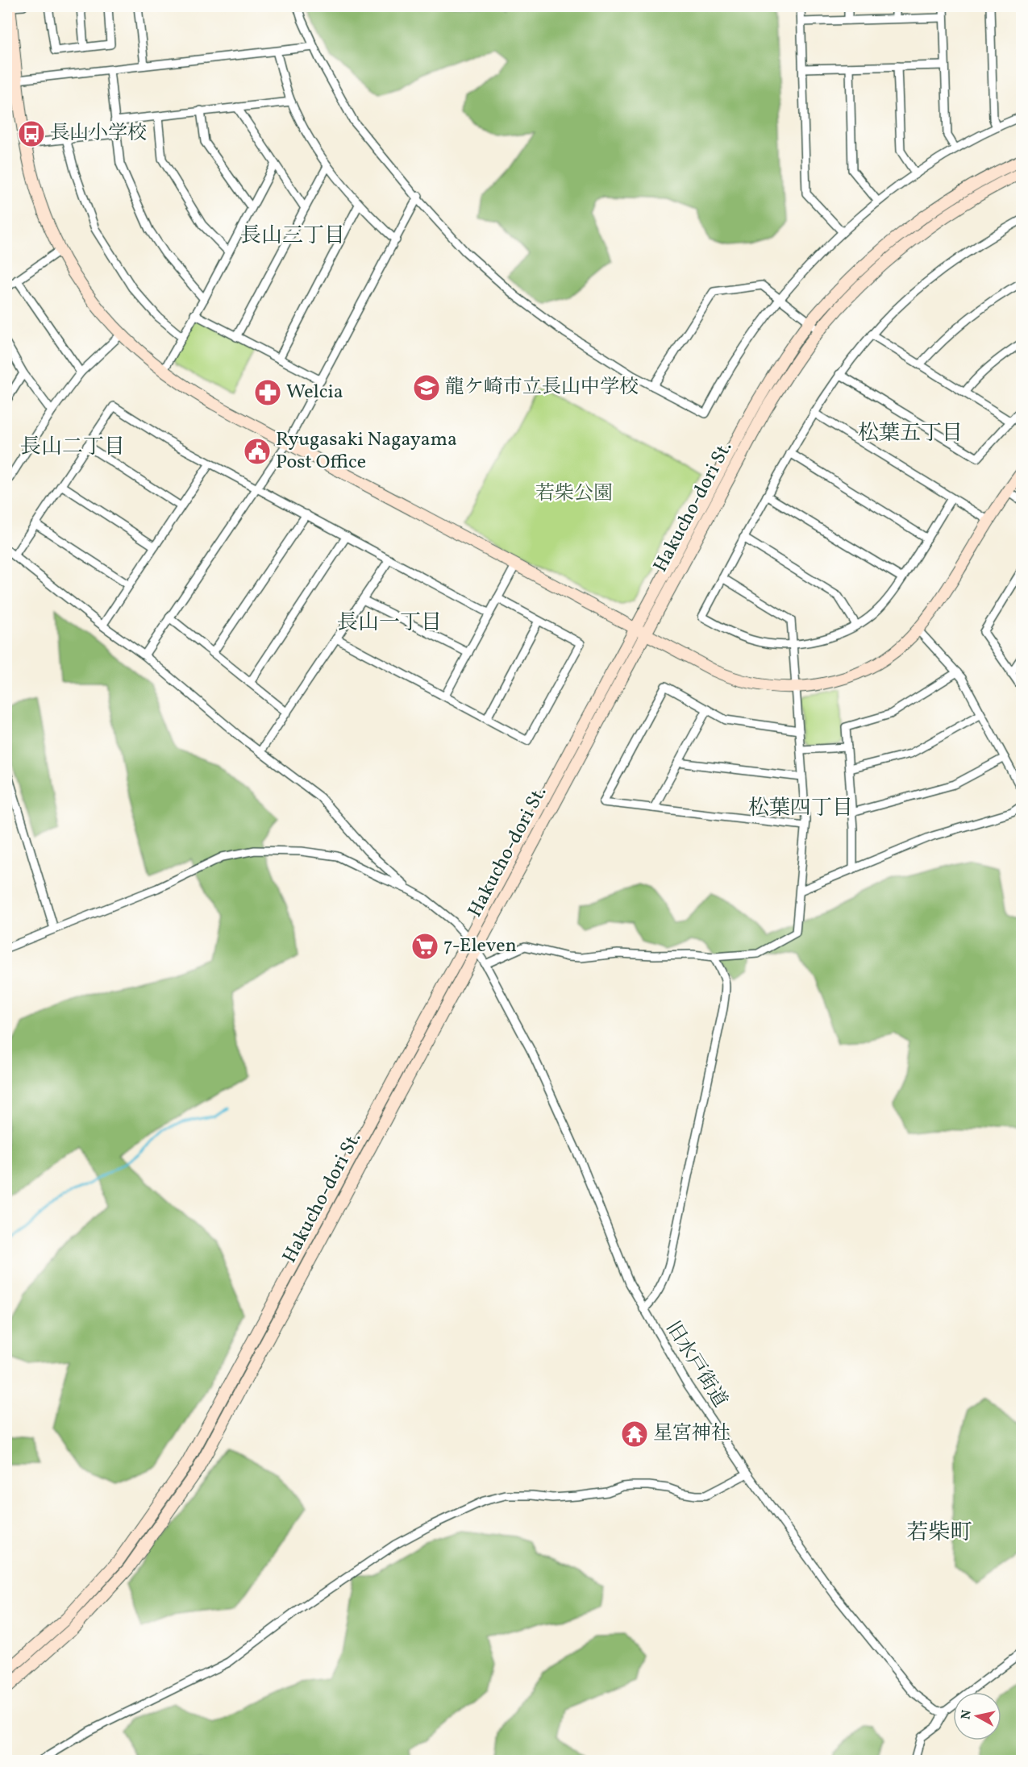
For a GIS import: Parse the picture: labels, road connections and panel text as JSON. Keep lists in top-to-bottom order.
{
  "streets": {
    "main road": ["Hakucho-dori St."],
    "street": ["旧水戸街道"]
  },
  "crossings": [
    ["Hakucho-dori St.", "旧水戸街道"]
  ],
  "districts": [
    "長山三丁目",
    "松葉五丁目",
    "長山二丁目",
    "長山一丁目",
    "松葉四丁目",
    "若柴町"
  ],
  "parks": ["若柴公園"],
  "places": {
    "bus stop": ["長山小学校"],
    "school or university": ["龍ケ崎市立長山中学校"],
    "pharmacy": ["Welcia"],
    "public building": ["Ryugasaki Nagayama Post Office"],
    "supermarket": ["7-Eleven"],
    "temple": ["星宮神社"]
  },
  "north": "left"
}
